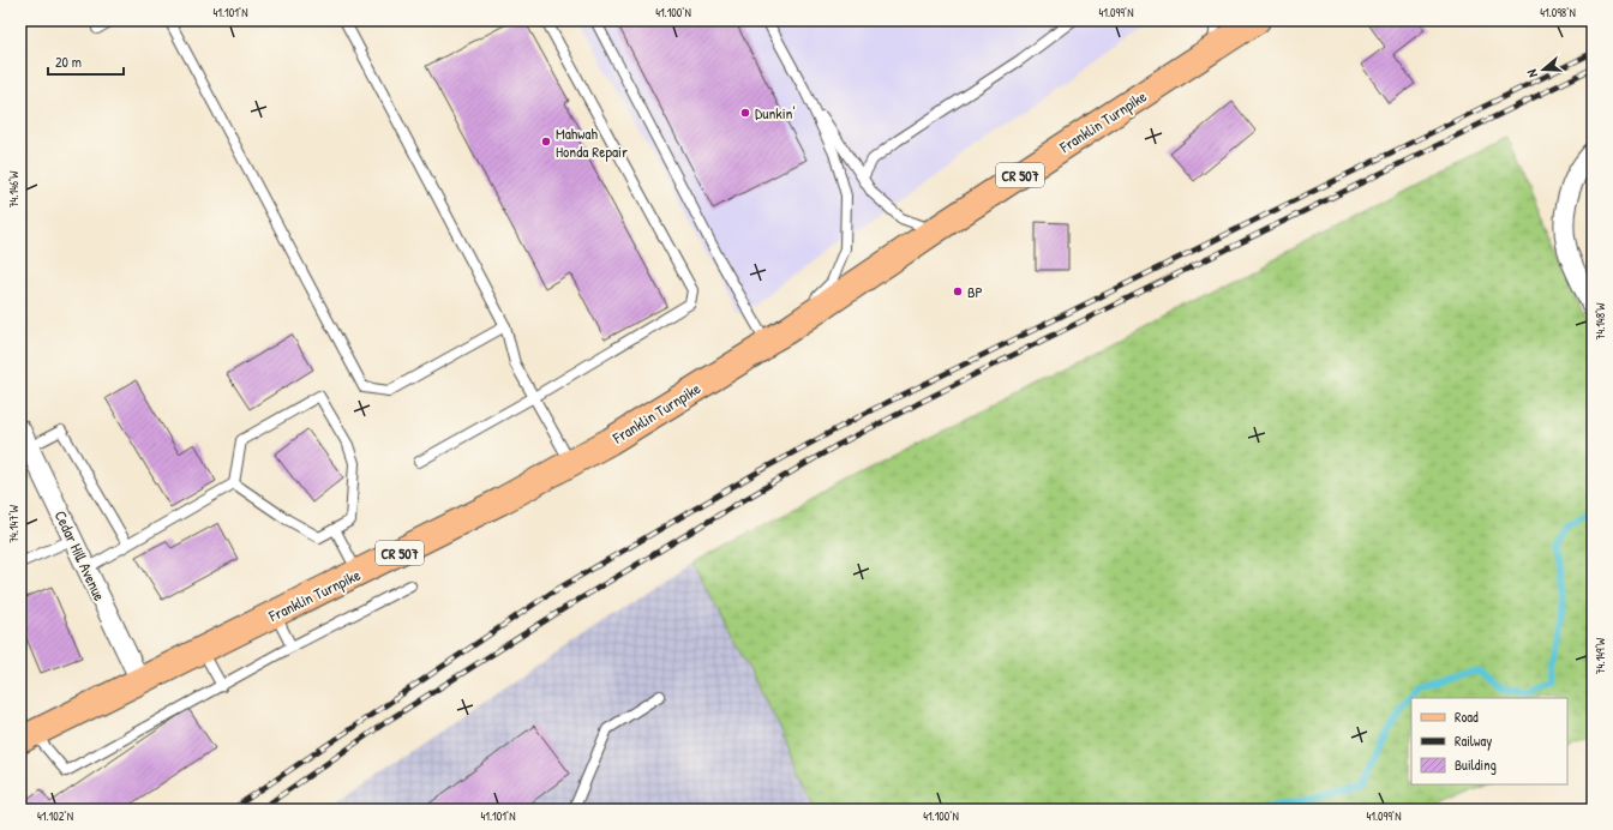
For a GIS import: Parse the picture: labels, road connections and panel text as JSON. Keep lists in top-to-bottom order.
{
  "streets": {
    "main road": ["Franklin Turnpike", "CR 507"],
    "street": ["Cedar Hill Avenue"]
  },
  "crossings": [
    ["Franklin Turnpike", "Cedar Hill Avenue"]
  ],
  "places": ["Dunkin'", "Mahwah Honda Repair", "BP"],
  "legend": ["Road", "Railway", "Building"],
  "scale_bar": "20 m",
  "north": "left",
  "coordinates": [
    "41.101°N",
    "41.100°N",
    "41.099°N",
    "41.098°N",
    "74.146°W",
    "74.148°W",
    "74.147°W",
    "74.149°W",
    "41.102°N"
  ]
}
